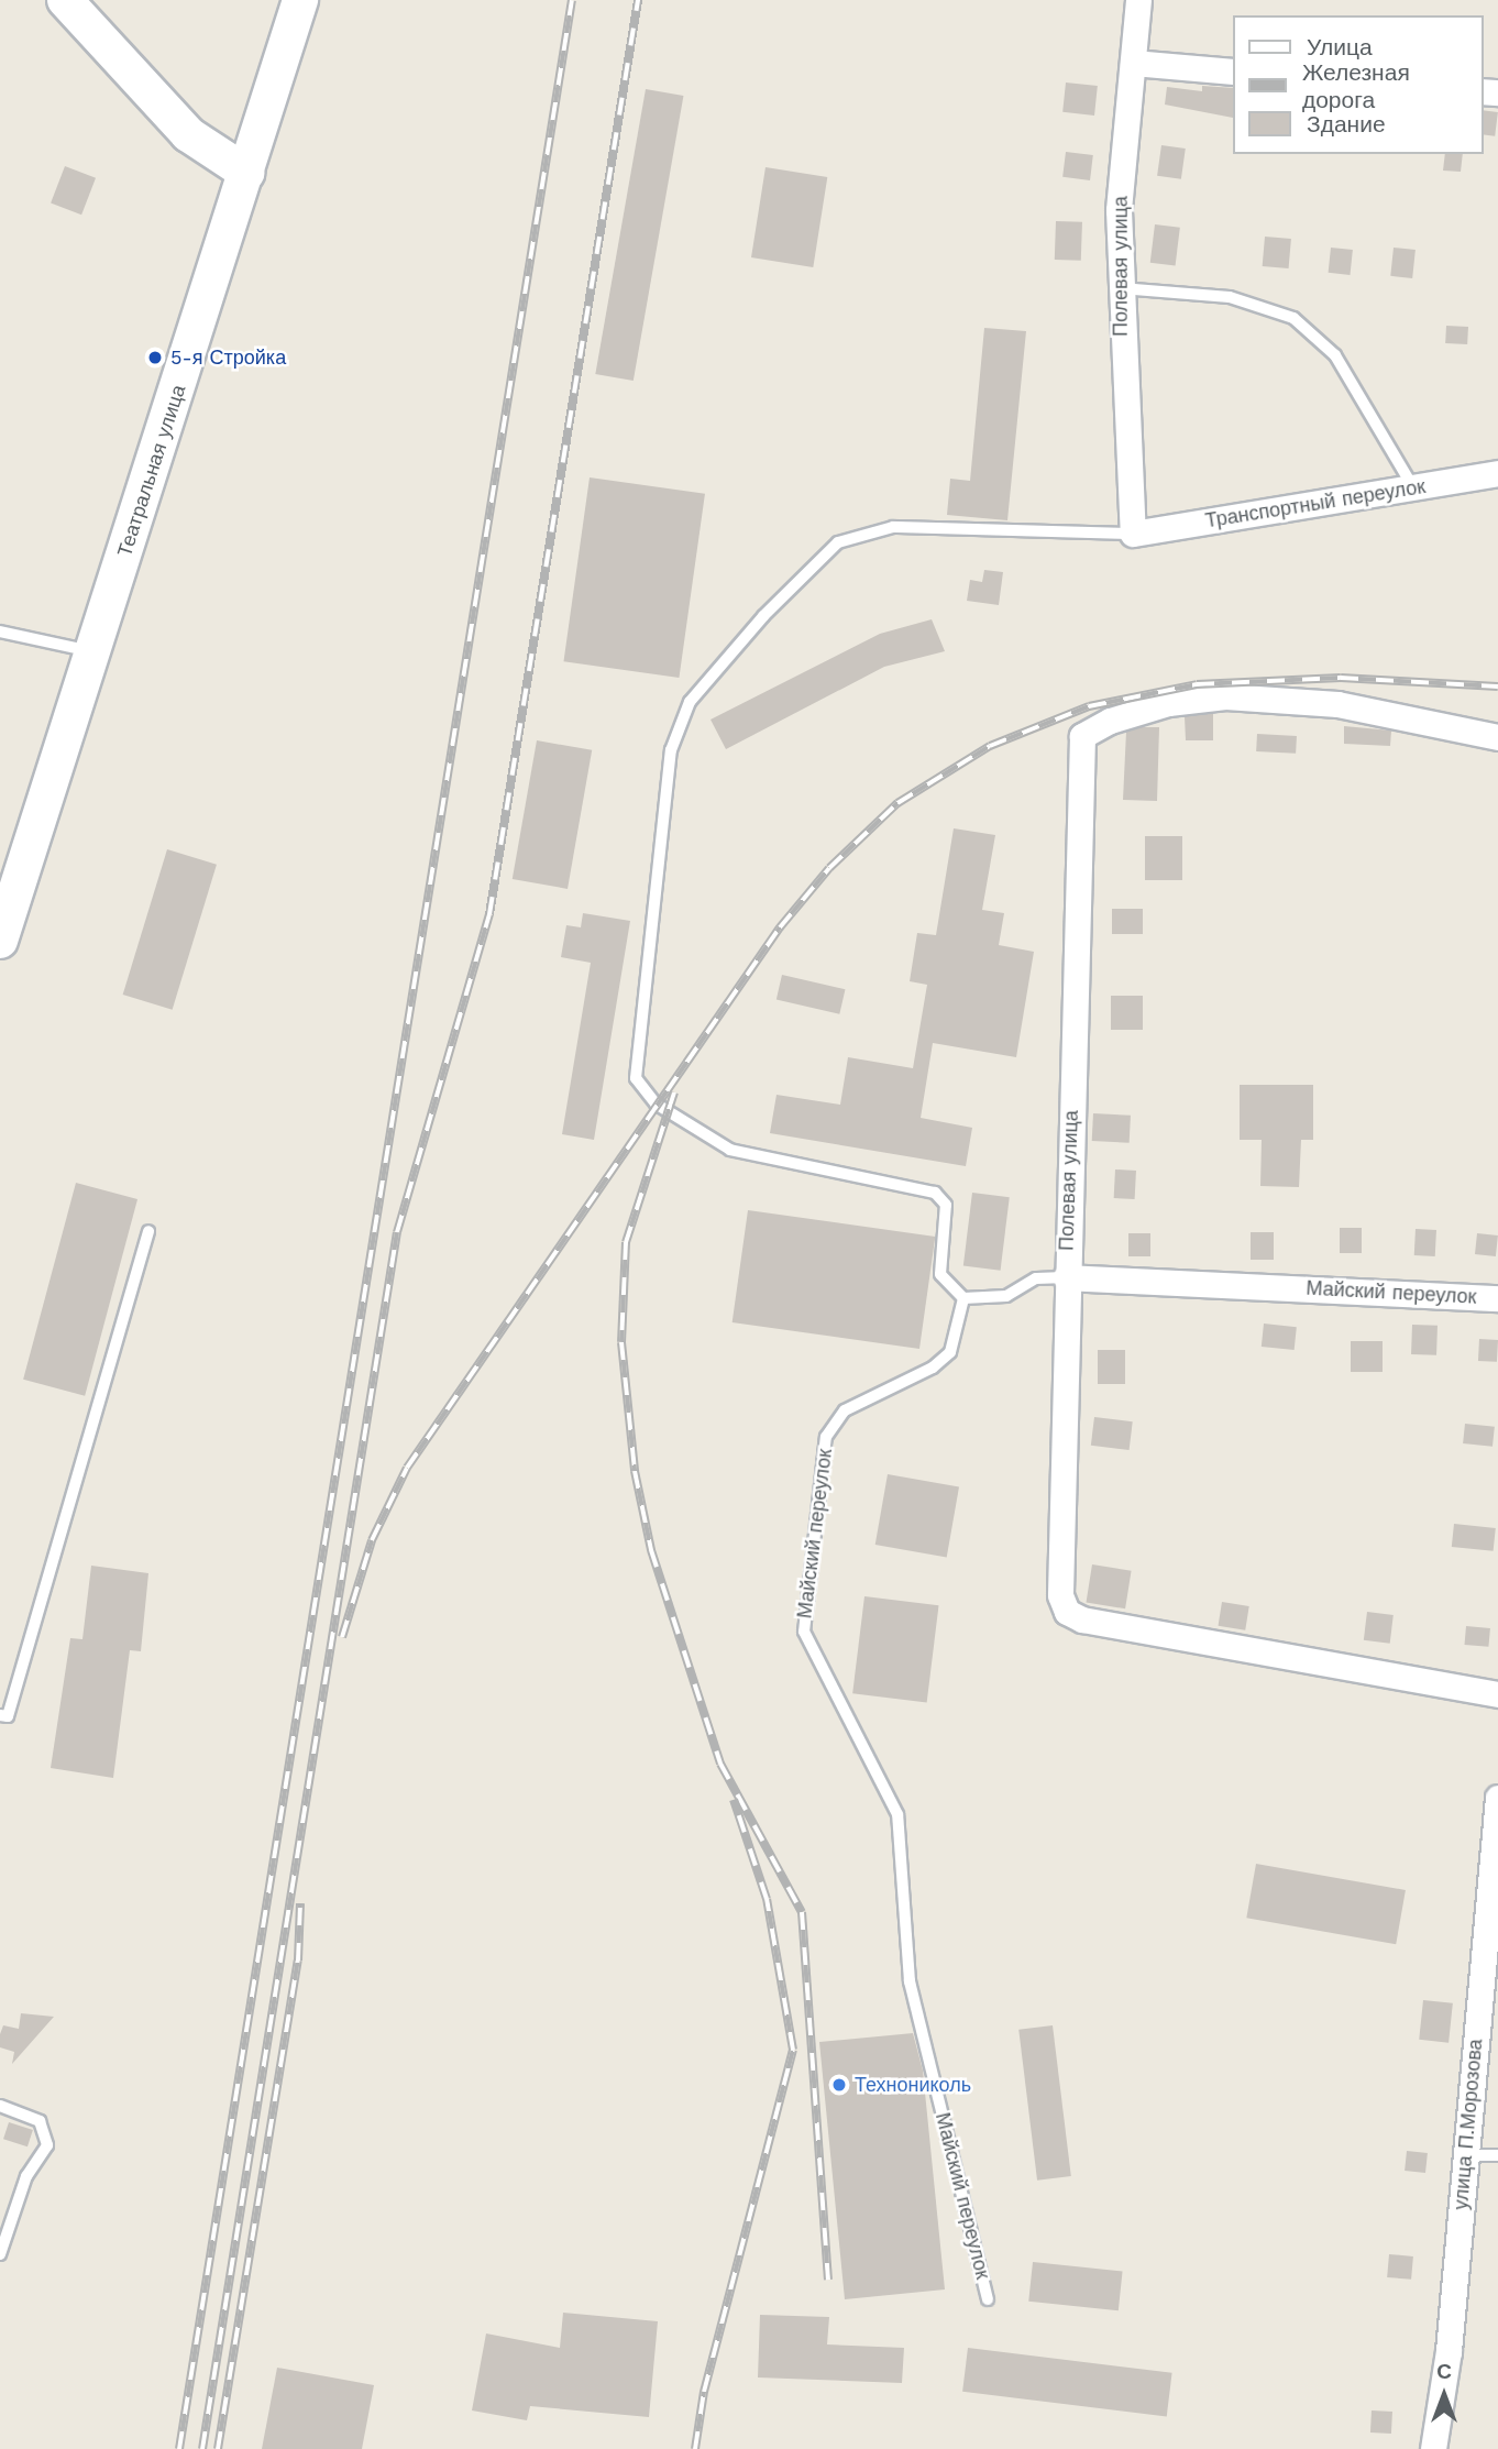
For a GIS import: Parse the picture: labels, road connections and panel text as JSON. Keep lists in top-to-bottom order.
{
  "streets": {
    "main road": ["Театральная улица"],
    "street": [
      "Полевая улица",
      "Транспортный переулок",
      "Майский переулок",
      "улица П.Морозова"
    ]
  },
  "crossings": [
    ["Полевая улица", "Транспортный переулок"],
    ["Полевая улица", "Майский переулок"]
  ],
  "places": ["5-я Стройка", "Технониколь"],
  "legend": ["Улица", "Железная дорога", "Здание"],
  "north": "top"
}
